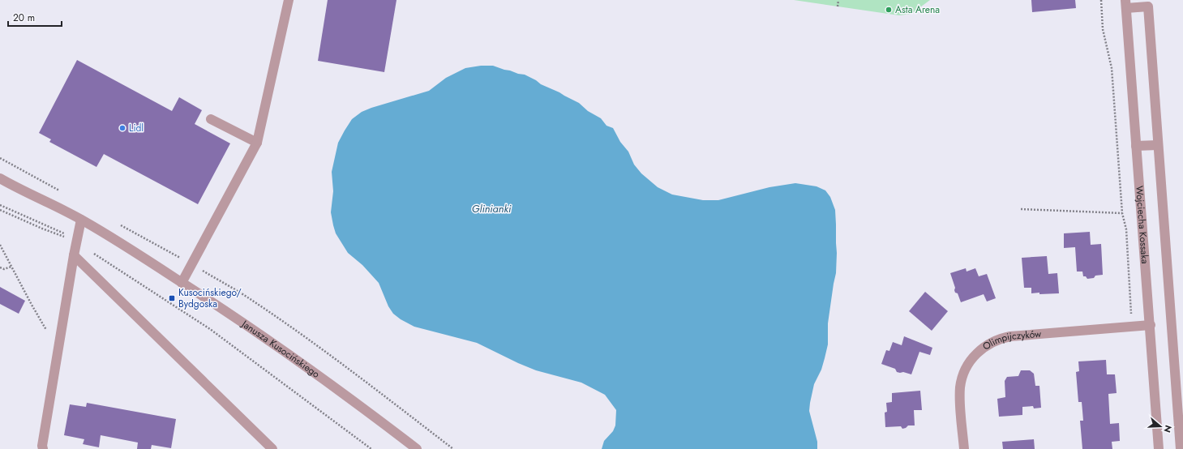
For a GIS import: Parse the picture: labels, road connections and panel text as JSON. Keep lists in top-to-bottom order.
{
  "streets": {
    "street": ["Wojciecha Kossaka", "Olimpijczyków", "Janusza Kusocińskiego"]
  },
  "crossings": [
    ["Wojciecha Kossaka", "Olimpijczyków"]
  ],
  "water": ["Glinianki"],
  "places": {
    "other": ["Asta Arena", "Lidl"],
    "transit": ["Kusocińskiego/ Bydgoska"]
  },
  "scale_bar": "20 m",
  "north": "right"
}
